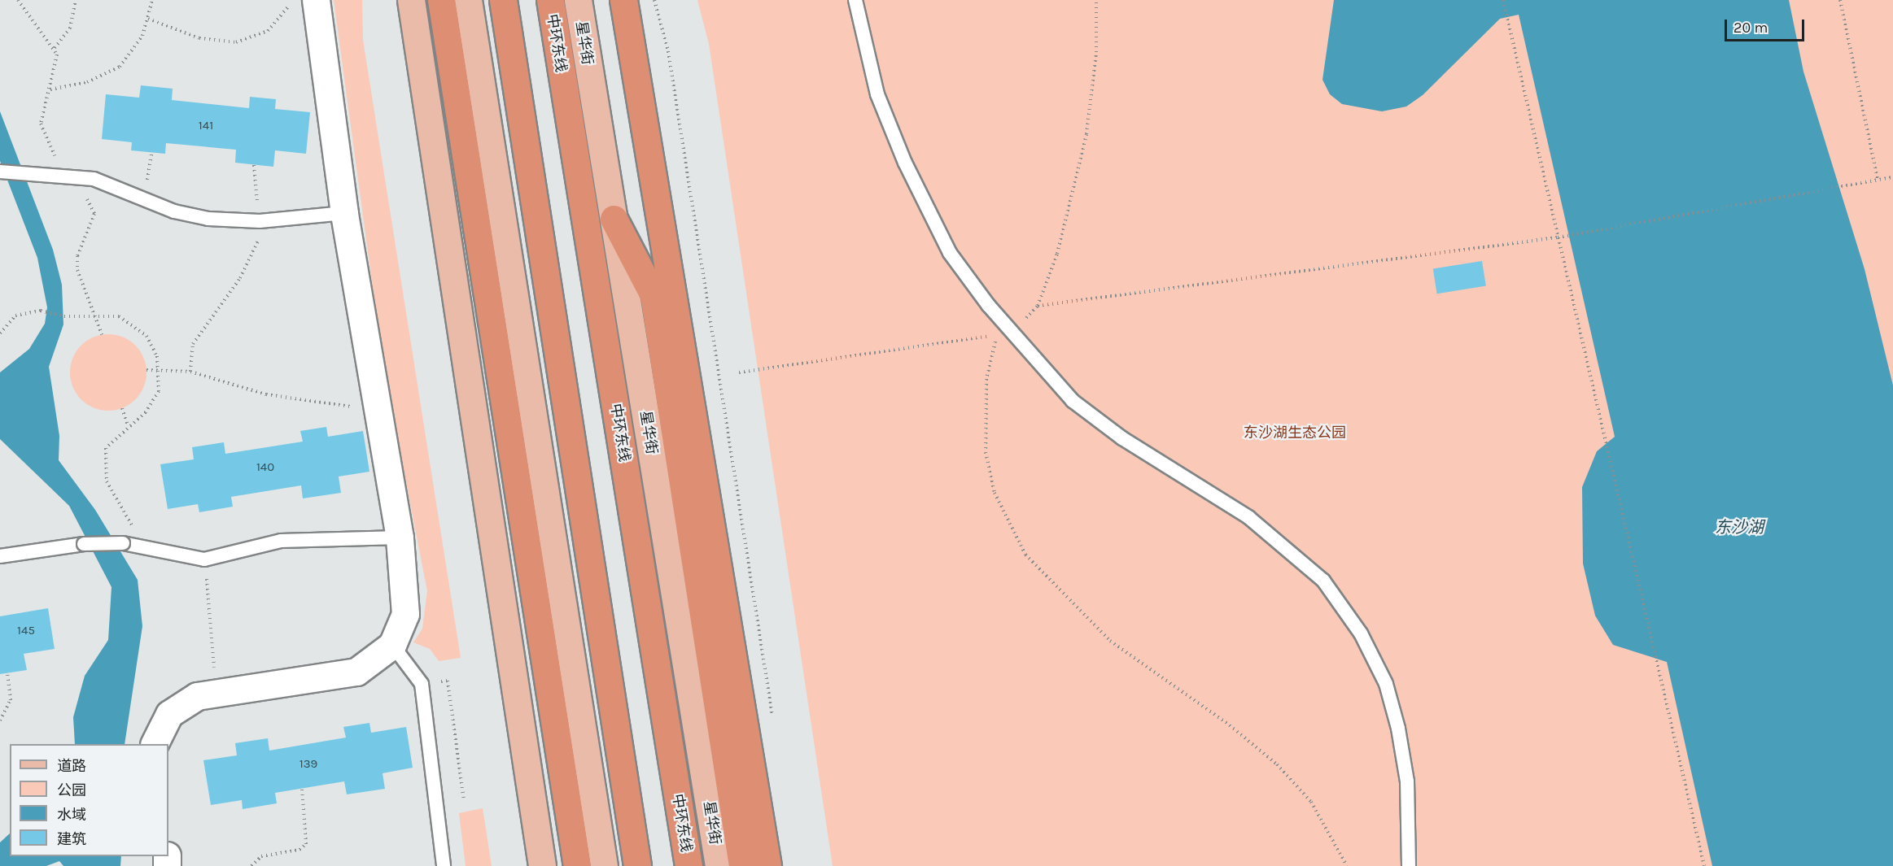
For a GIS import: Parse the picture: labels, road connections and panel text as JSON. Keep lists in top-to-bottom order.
{
  "streets": {
    "highway": ["中环东线"],
    "main road": ["星华街"]
  },
  "water": ["东沙湖"],
  "parks": ["东沙湖生态公园"],
  "house_numbers": [
    "141",
    "140",
    "145",
    "139"
  ],
  "legend": [
    "道路",
    "公园",
    "水域",
    "建筑"
  ],
  "scale_bar": "20 m"
}
